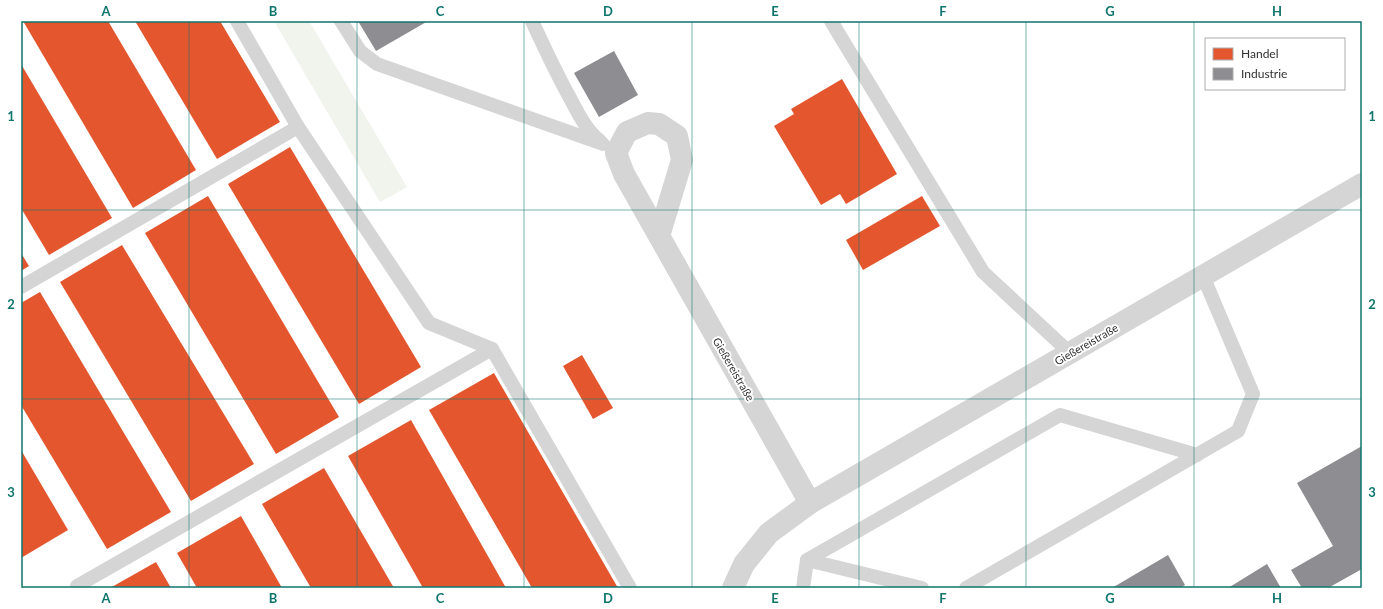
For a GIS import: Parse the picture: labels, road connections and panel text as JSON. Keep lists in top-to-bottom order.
{
  "streets": {
    "street": ["Gießereistraße"]
  },
  "legend": ["Handel", "Industrie"],
  "grid": {
    "columns": [
      "A",
      "B",
      "C",
      "D",
      "E",
      "F",
      "G",
      "H"
    ],
    "rows": ["1", "2", "3"]
  }
}
